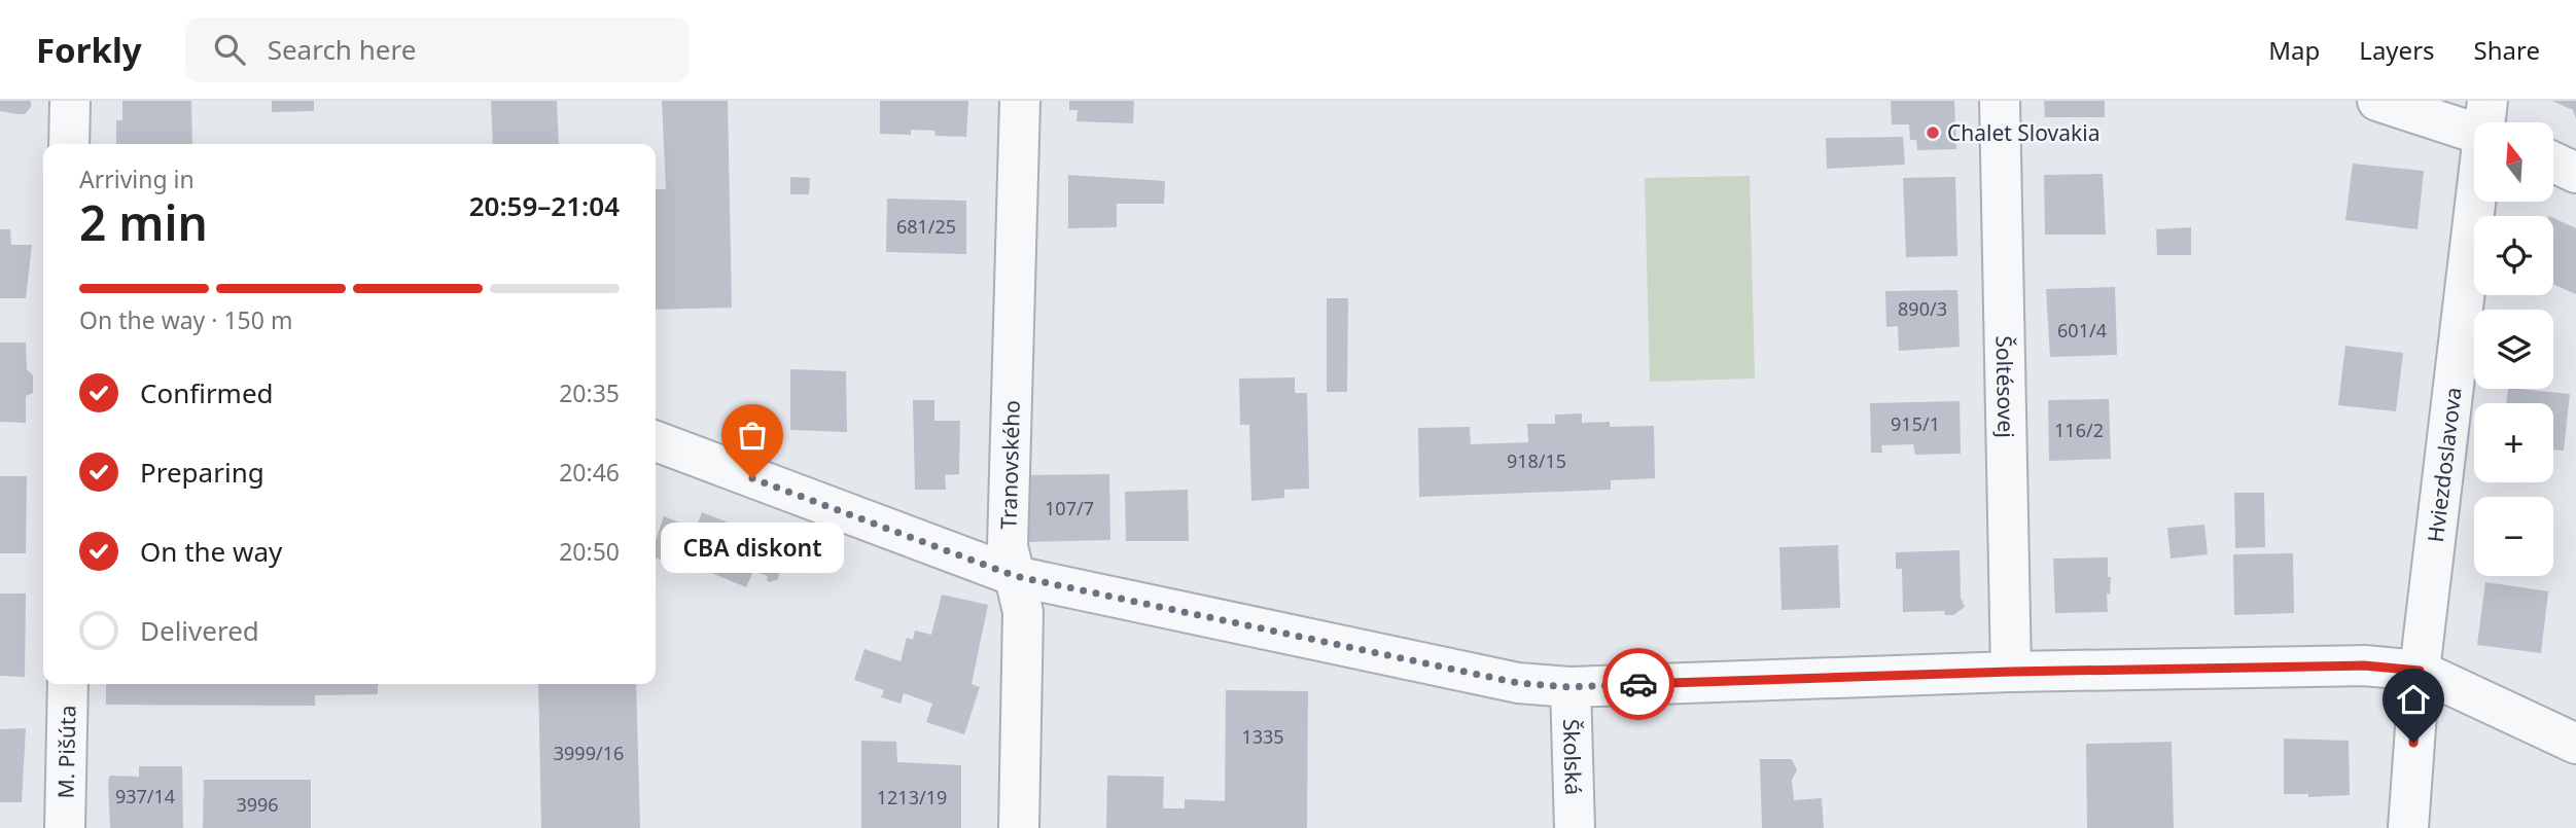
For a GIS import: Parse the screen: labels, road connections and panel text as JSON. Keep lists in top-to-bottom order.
{
  "streets": {
    "street": [
      "Šoltésovej",
      "Hviezdoslavova",
      "Tranovského",
      "M. Pišúta",
      "Školská"
    ]
  },
  "places": ["Chalet Slovakia", "CBA diskont"],
  "house_numbers": [
    "681/25",
    "890/3",
    "601/4",
    "915/1",
    "116/2",
    "918/15",
    "107/7",
    "1335",
    "3999/16",
    "937/14",
    "1213/19",
    "3996"
  ],
  "north": "top",
  "page": {
    "header": "Forkly",
    "search": "Search here",
    "nav": ["Map", "Layers", "Share"],
    "map_buttons": ["+", "−"],
    "heading": ["2 min", "Arriving in", "20:59–21:04"],
    "bar": "On the way · 150 m",
    "list": [
      ["Confirmed", "20:35"],
      ["Preparing", "20:46"],
      ["On the way", "20:50"],
      "Delivered"
    ],
    "bubble": "CBA diskont"
  }
}
